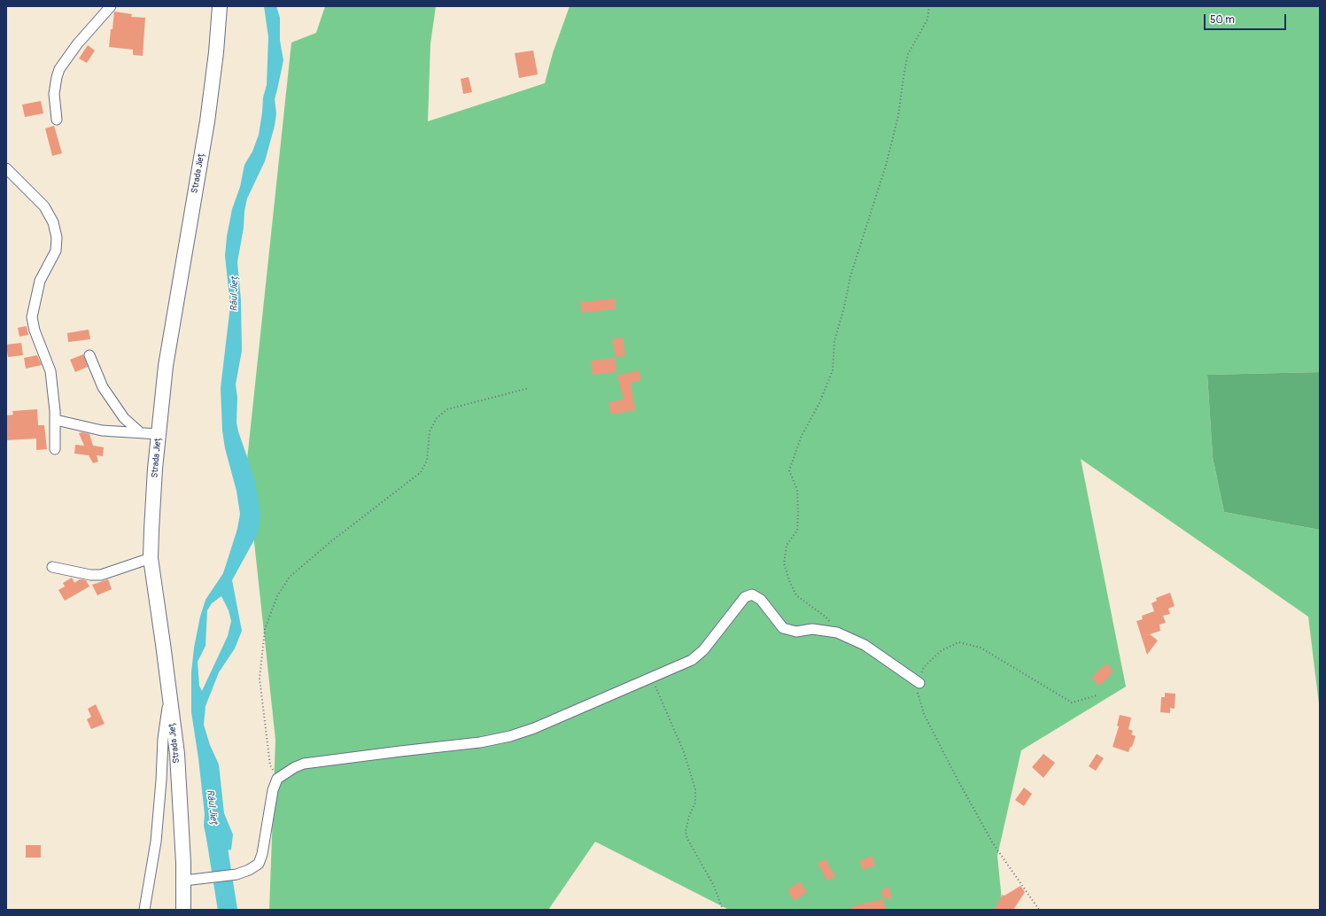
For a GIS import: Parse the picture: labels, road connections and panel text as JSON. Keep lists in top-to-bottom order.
{
  "streets": {
    "main road": ["Strada Jieț"]
  },
  "water": ["Râul Jieț"],
  "scale_bar": "50 m"
}
